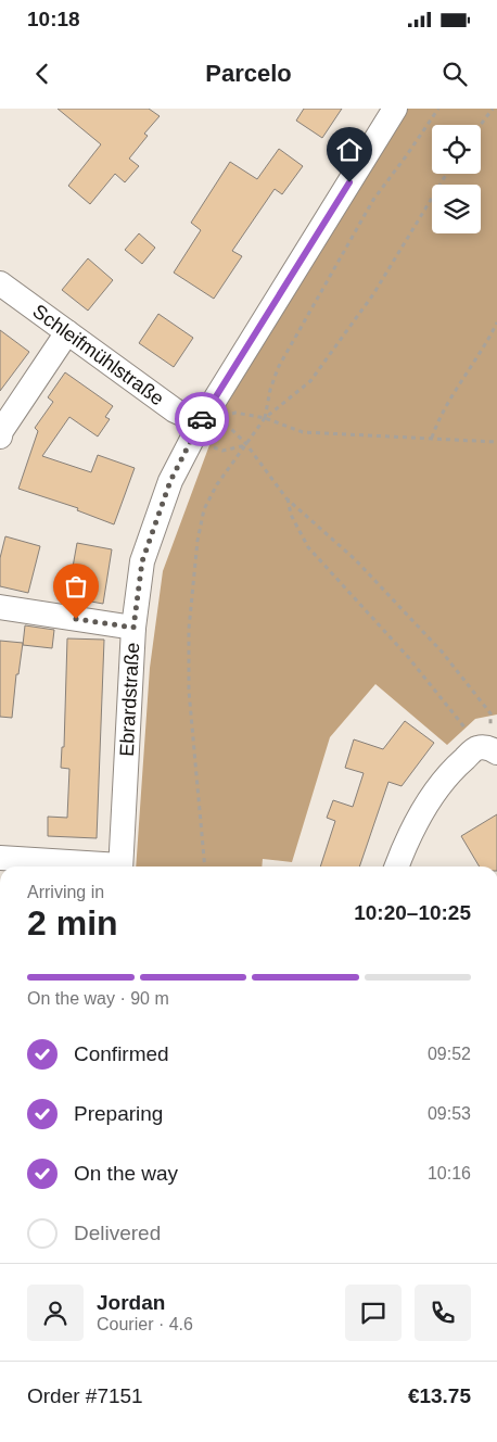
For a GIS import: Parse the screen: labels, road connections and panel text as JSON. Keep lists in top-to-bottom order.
{
  "streets": {
    "street": ["Schleifmühlstraße", "Ebrardstraße"]
  },
  "crossings": [
    ["Schleifmühlstraße", "Ebrardstraße"]
  ],
  "page": {
    "status": "10:18",
    "header": "Parcelo",
    "heading": ["2 min", "Arriving in", "10:20–10:25"],
    "panel": [
      "Jordan",
      "Courier · 4.6",
      "Order #7151",
      "€13.75"
    ],
    "bar": "On the way · 90 m",
    "list": [
      ["Confirmed", "09:52"],
      ["Preparing", "09:53"],
      ["On the way", "10:16"],
      "Delivered"
    ]
  }
}
